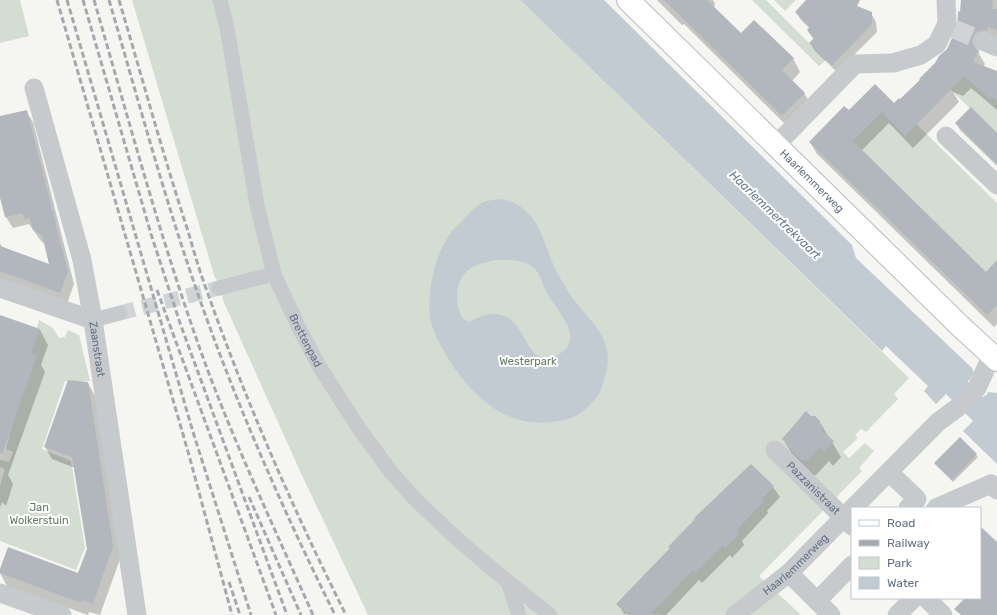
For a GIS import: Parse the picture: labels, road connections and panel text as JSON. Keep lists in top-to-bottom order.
{
  "streets": {
    "main road": ["Haarlemmerweg"],
    "street": ["Brettenpad", "Zaanstraat", "Pazzanistraat"]
  },
  "crossings": [
    ["Haarlemmerweg", "Pazzanistraat"]
  ],
  "water": ["Haarlemmertrekvaart"],
  "parks": ["Westerpark", "Jan Wolkerstuin"],
  "legend": [
    "Road",
    "Railway",
    "Park",
    "Water"
  ]
}
